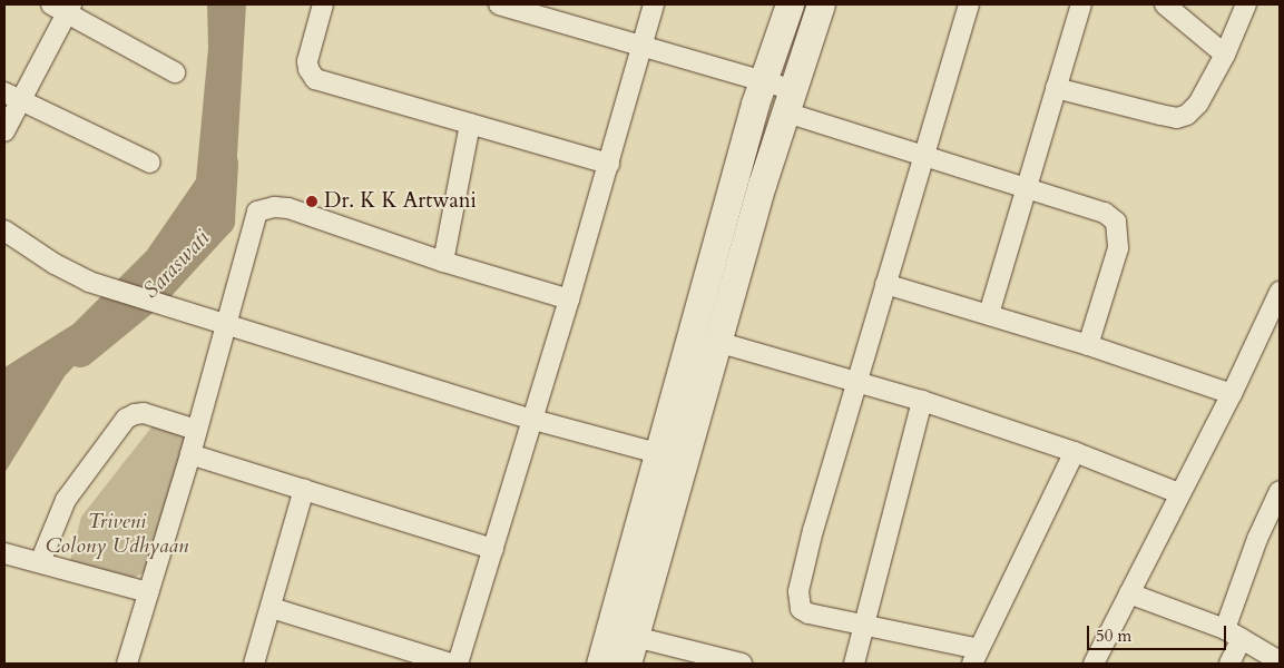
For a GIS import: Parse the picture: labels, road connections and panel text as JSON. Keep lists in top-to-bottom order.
{
  "water": ["Saraswati"],
  "parks": ["Triveni Colony Udhyaan"],
  "places": ["Dr. K K Artwani"],
  "scale_bar": "50 m"
}
